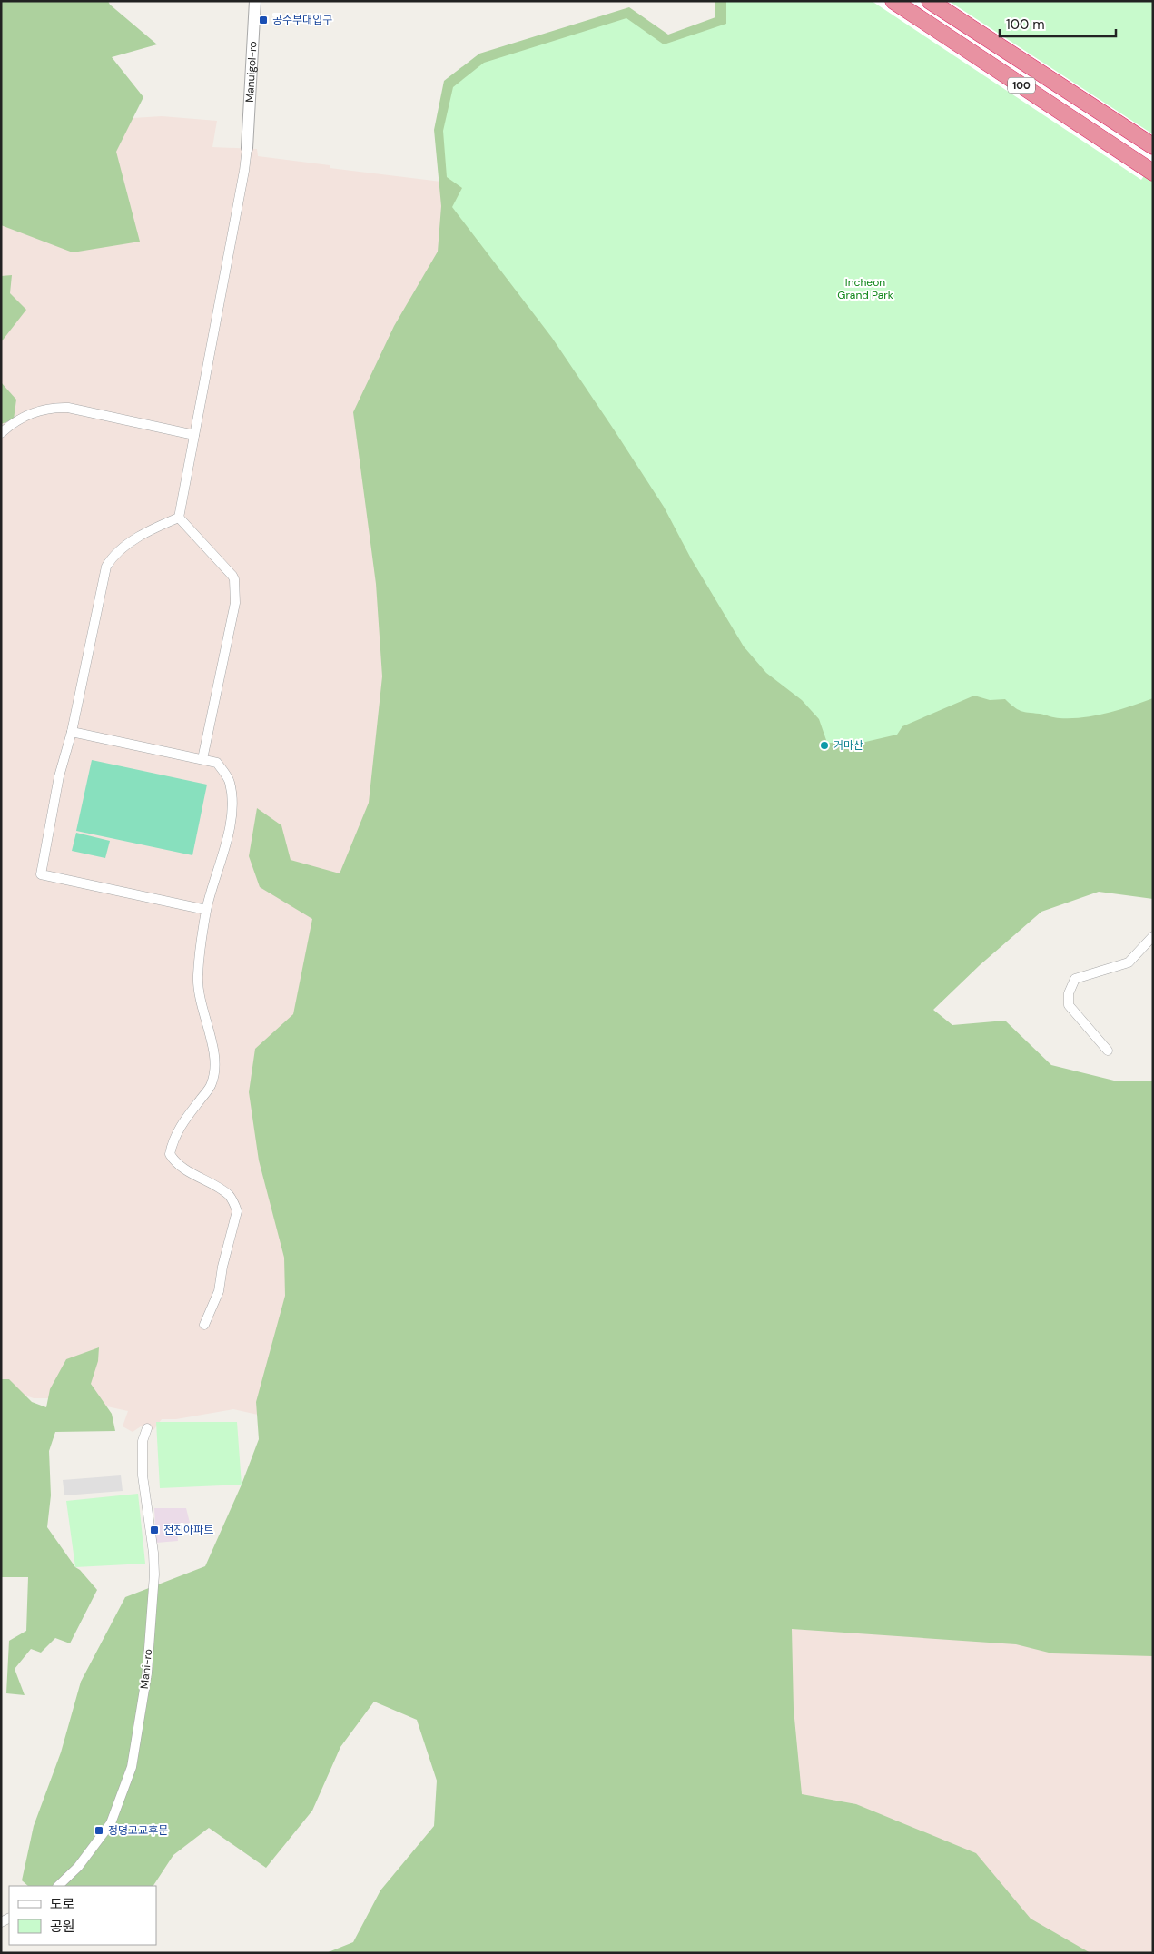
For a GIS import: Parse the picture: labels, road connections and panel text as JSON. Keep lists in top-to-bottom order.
{
  "streets": {
    "highway": ["100"],
    "street": ["Manuigol-ro", "Mani-ro"]
  },
  "parks": ["Incheon Grand Park"],
  "places": {
    "transit": ["공수부대입구", "전진아파트", "정명고교후문"],
    "other": ["거마산"]
  },
  "legend": ["도로", "공원"],
  "scale_bar": "100 m"
}
